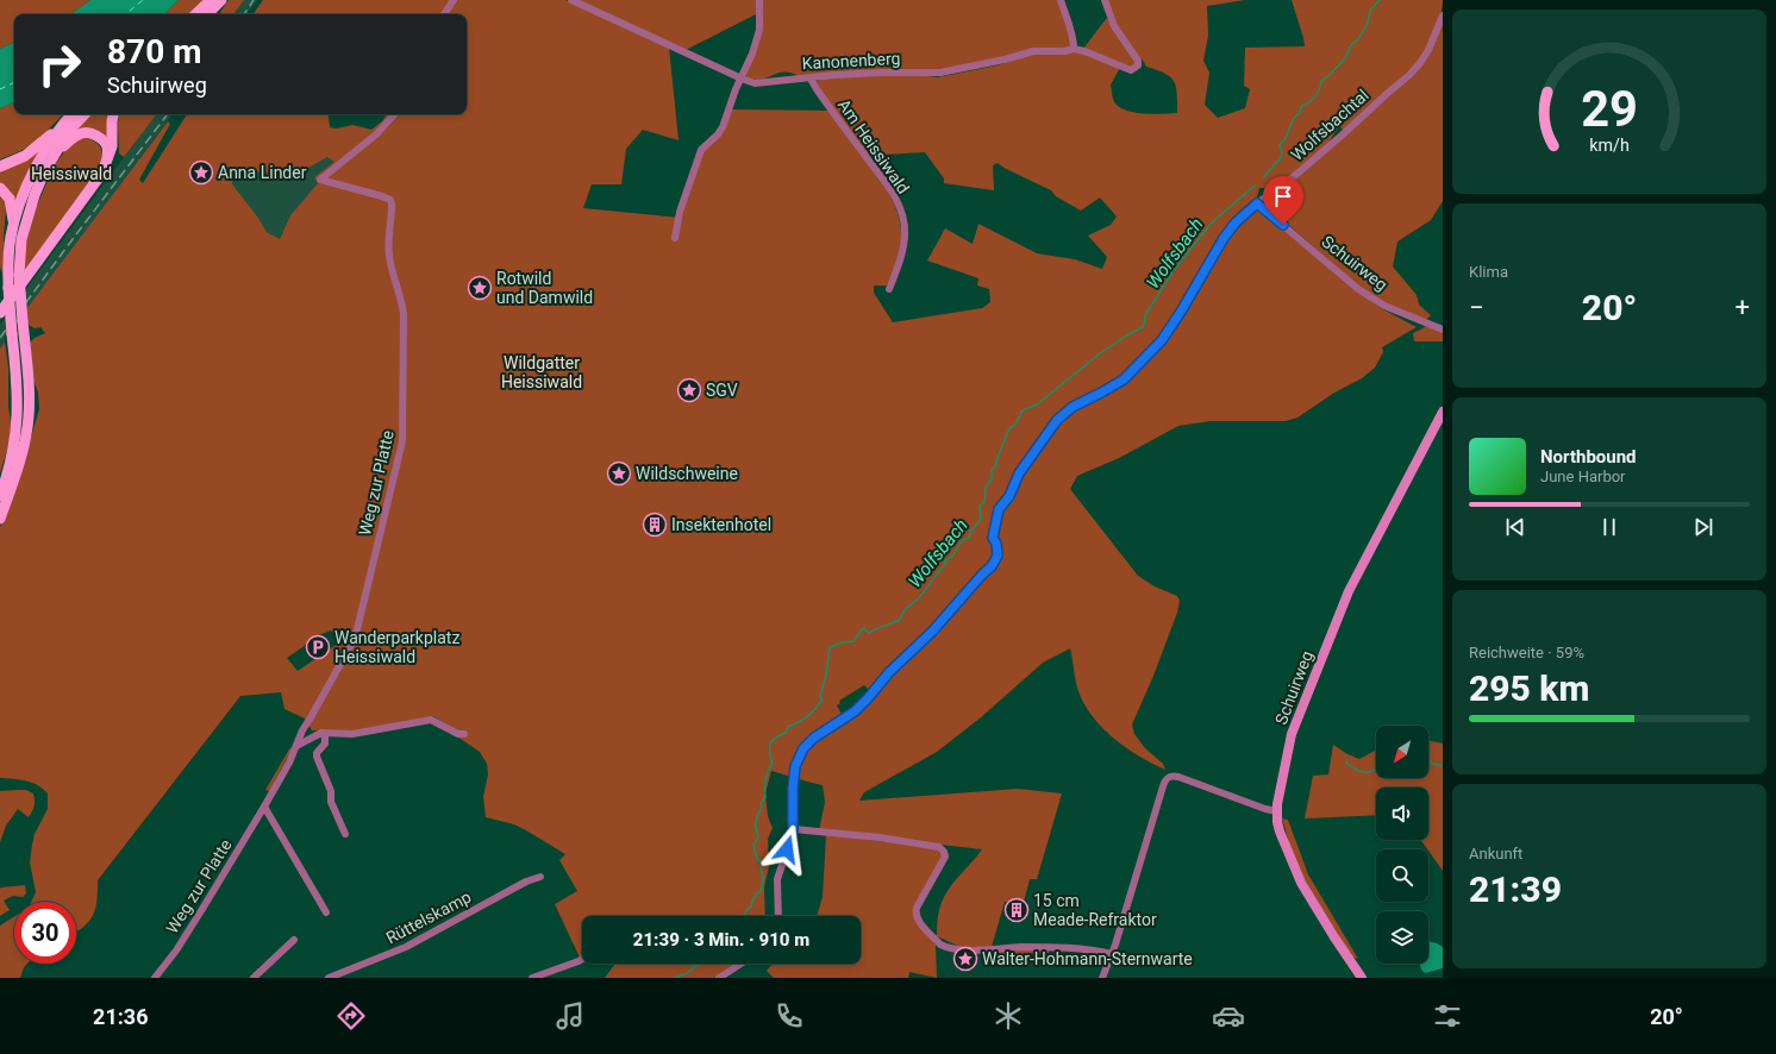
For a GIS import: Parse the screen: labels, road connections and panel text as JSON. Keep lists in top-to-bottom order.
{
  "streets": {
    "main road": ["Schuirweg"],
    "street": [
      "Kanonenberg",
      "Wolfsbachtal",
      "Am Heissiwald",
      "Weg zur Platte",
      "Rüttelskamp"
    ]
  },
  "crossings": [
    ["Kanonenberg", "Am Heissiwald"],
    ["Wolfsbachtal", "Schuirweg"]
  ],
  "water": ["Wolfsbach"],
  "parks": ["Heissiwald", "Wildgatter Heissiwald"],
  "places": {
    "place": [
      "Anna Linder",
      "Rotwild und Damwild",
      "SGV",
      "Wildschweine",
      "Walter-Hohmann-Sternwarte"
    ],
    "building": ["Insektenhotel", "15 cm Meade-Refraktor"],
    "parking": ["Wanderparkplatz Heissiwald"]
  },
  "north": "bottom left",
  "page": {
    "turn": ["870 m", "Schuirweg"],
    "tile": [
      "Klima",
      ["Reichweite · 59%", "295 km"],
      ["Ankunft", "21:39"]
    ],
    "heat": ["−", "20°", "+"],
    "song": ["Northbound", "June Harbor"],
    "limit": "30",
    "trip": "21:39 · 3 Min. · 910 m",
    "tabs": ["21:36", "20°"],
    "gauge": ["29", "km/h"]
  }
}
